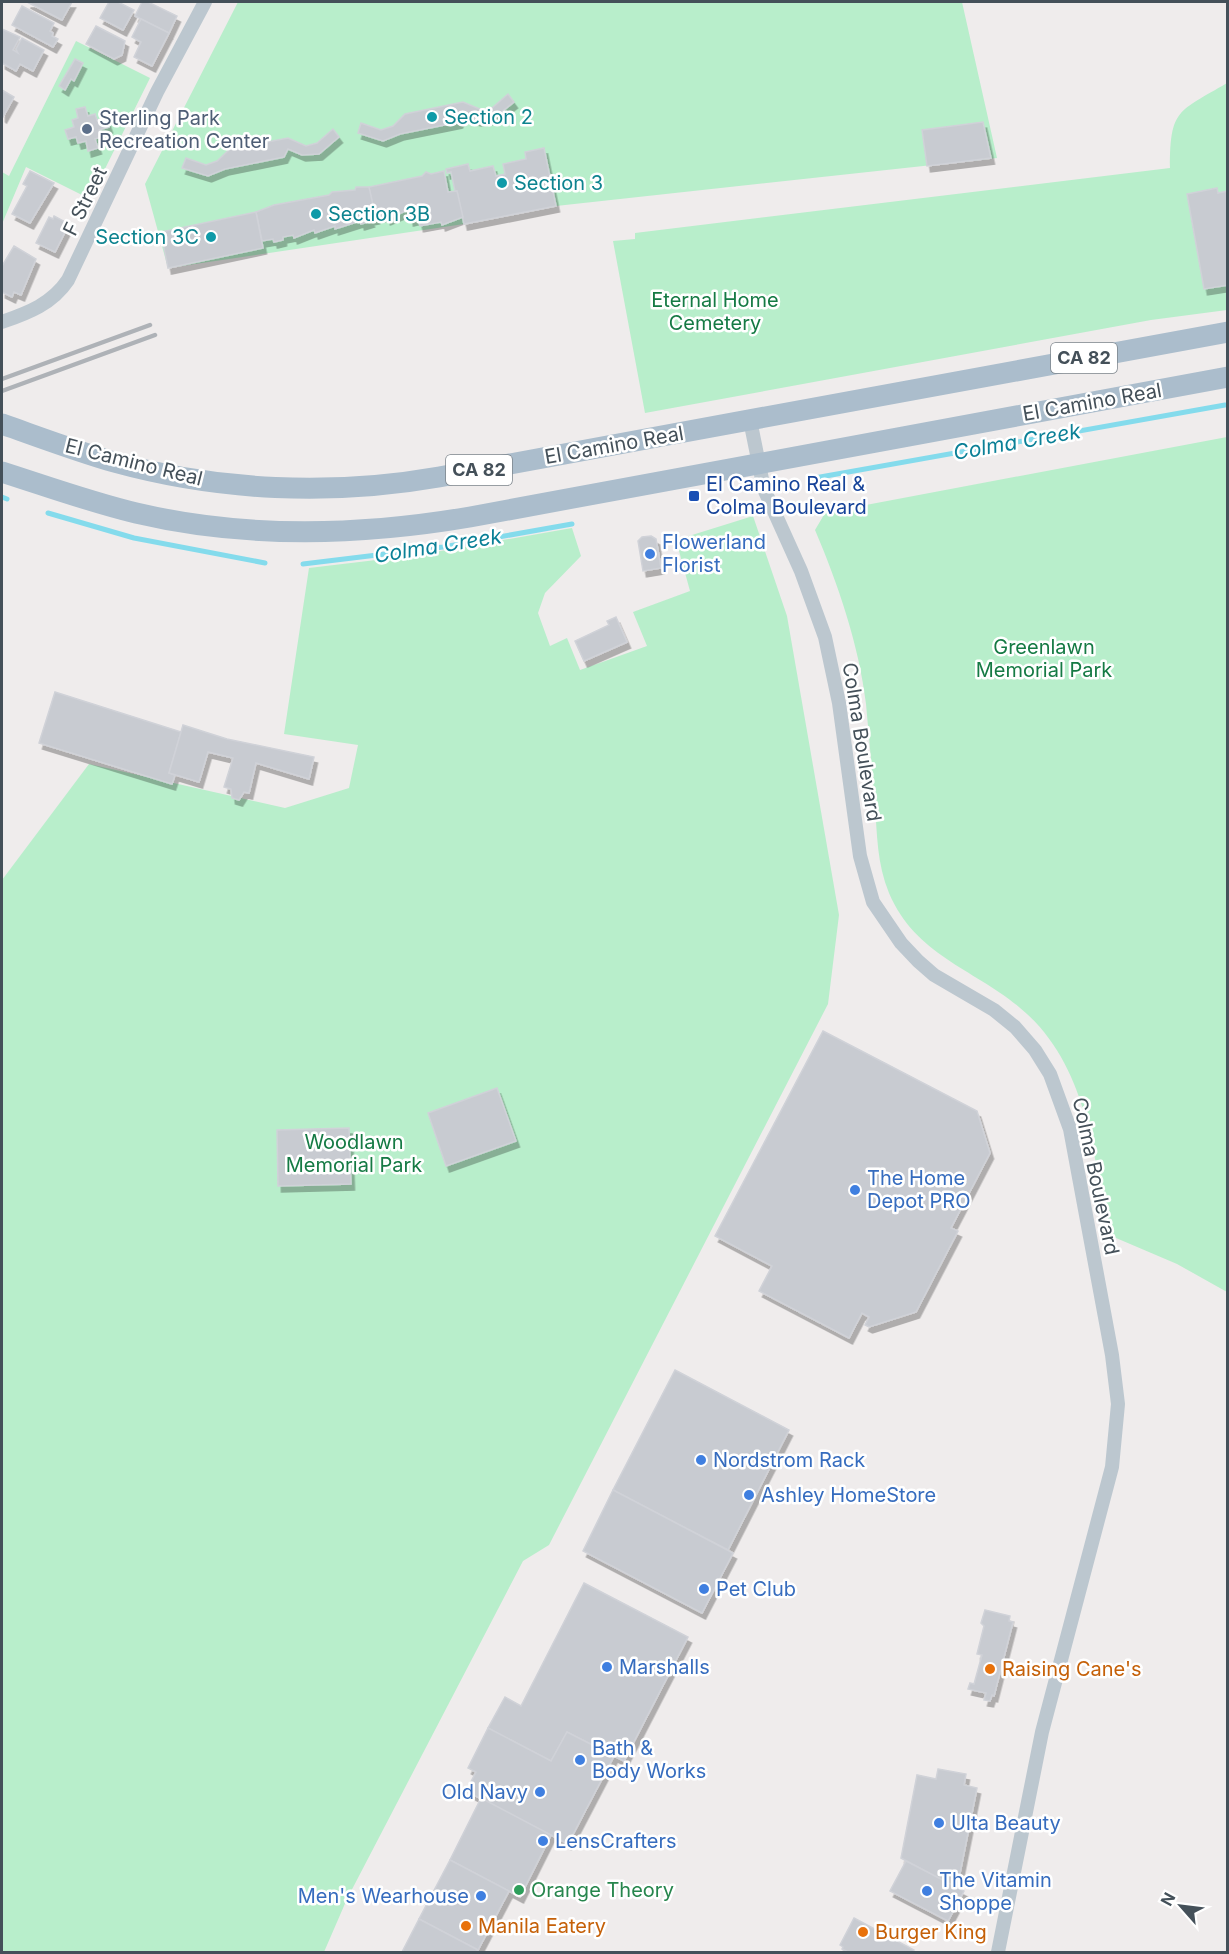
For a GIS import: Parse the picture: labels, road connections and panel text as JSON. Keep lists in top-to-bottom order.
{
  "streets": {
    "main road": ["CA 82", "El Camino Real"],
    "street": ["F Street", "Colma Boulevard"]
  },
  "crossings": [
    ["El Camino Real", "Colma Boulevard"]
  ],
  "water": ["Colma Creek"],
  "parks": ["Eternal Home Cemetery", "Greenlawn Memorial Park", "Woodlawn Memorial Park"],
  "places": {
    "other": [
      "Section 2",
      "Sterling Park Recreation Center",
      "Section 3",
      "Section 3B",
      "Section 3C",
      "Flowerland Florist",
      "The Home Depot PRO",
      "Nordstrom Rack",
      "Ashley HomeStore",
      "Pet Club",
      "Marshalls",
      "Raising Cane's",
      "Bath & Body Works",
      "Old Navy",
      "Ulta Beauty",
      "LensCrafters",
      "Orange Theory",
      "The Vitamin Shoppe",
      "Men's Wearhouse",
      "Manila Eatery",
      "Burger King"
    ],
    "transit": ["El Camino Real & Colma Boulevard"]
  },
  "north": "top left"
}
